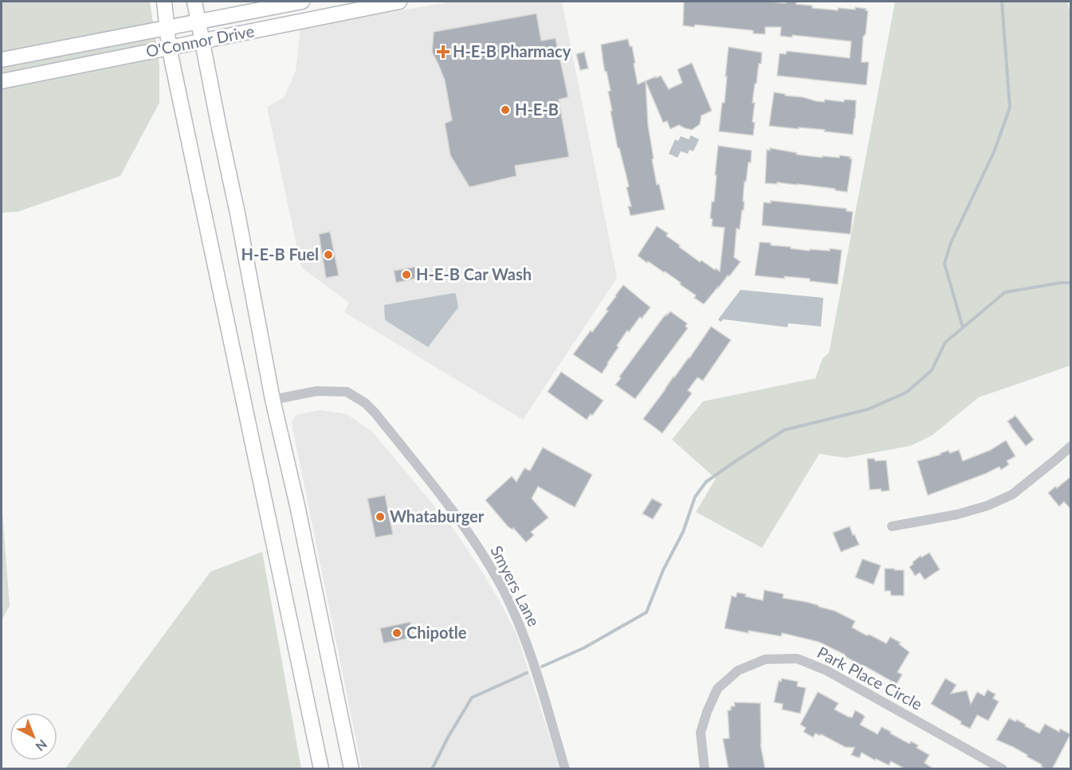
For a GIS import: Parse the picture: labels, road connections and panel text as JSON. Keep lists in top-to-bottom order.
{
  "streets": {
    "main road": ["O'Connor Drive"],
    "street": ["Smyers Lane", "Park Place Circle"]
  },
  "places": {
    "health": ["H-E-B Pharmacy"],
    "other": [
      "H-E-B",
      "H-E-B Fuel",
      "H-E-B Car Wash",
      "Whataburger",
      "Chipotle"
    ]
  },
  "north": "bottom right"
}
